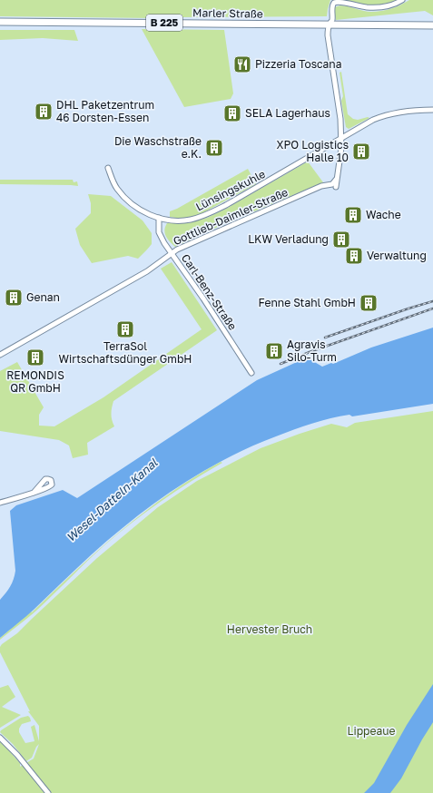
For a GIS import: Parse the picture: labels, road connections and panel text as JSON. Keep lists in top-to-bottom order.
{
  "streets": {
    "main road": ["Marler Straße", "B 225"],
    "street": ["Lünsingskuhle", "Gottlieb-Daimler-Straße", "Carl-Benz-Straße"]
  },
  "crossings": [
    ["Lünsingskuhle", "Carl-Benz-Straße"],
    ["Gottlieb-Daimler-Straße", "Carl-Benz-Straße"]
  ],
  "water": ["Wesel-Datteln-Kanal"],
  "parks": ["Hervester Bruch", "Lippeaue"],
  "places": {
    "restaurant": ["Pizzeria Toscana"],
    "building": [
      "DHL Paketzentrum 46 Dorsten-Essen",
      "SELA Lagerhaus",
      "Die Waschstraße e.K.",
      "XPO Logistics Halle 10",
      "Wache",
      "LKW Verladung",
      "Verwaltung",
      "Genan",
      "Fenne Stahl GmbH",
      "TerraSol Wirtschaftsdünger GmbH",
      "Agravis Silo-Turm",
      "REMONDIS QR GmbH"
    ]
  }
}
